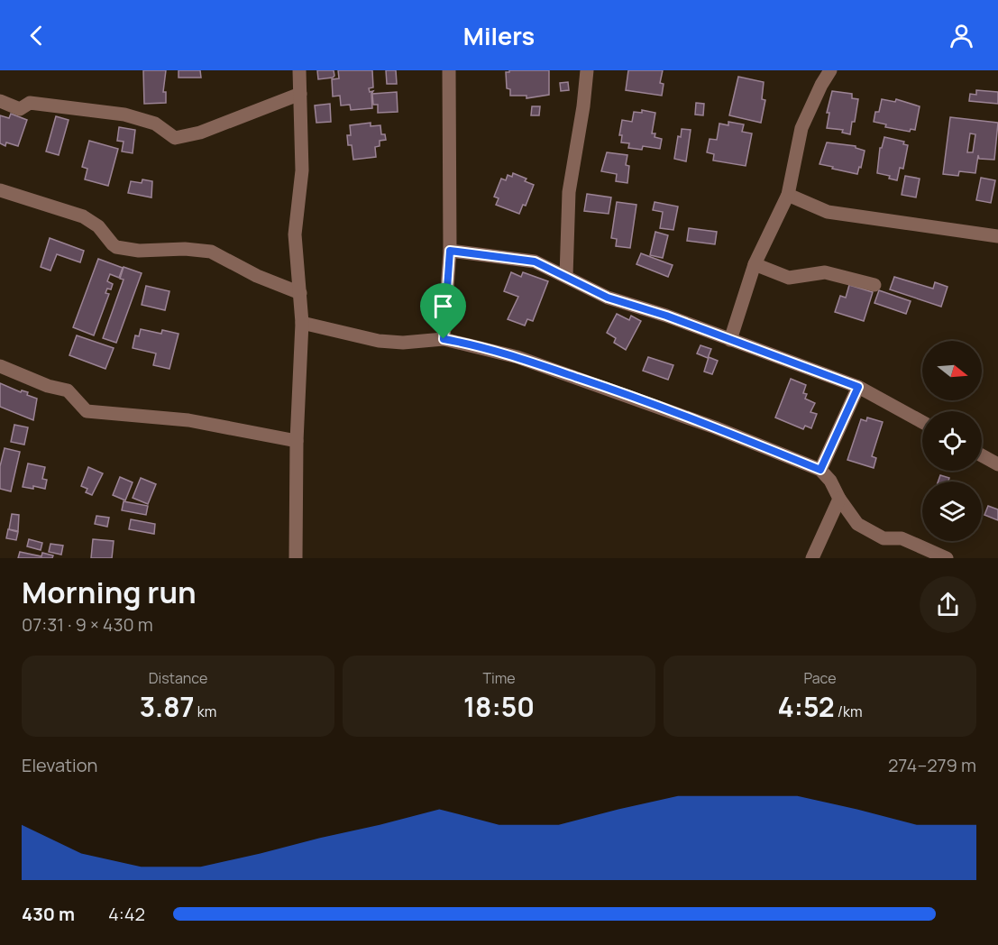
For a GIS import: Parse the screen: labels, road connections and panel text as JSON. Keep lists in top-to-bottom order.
{
  "north": "right",
  "page": {
    "header": "Milers",
    "heading": ["Morning run", "07:31 · 9 × 430 m"],
    "stats": [
      ["Distance", "3.87 km"],
      ["Time", "18:50"],
      ["Pace", "4:52 /km"]
    ],
    "chart": ["Elevation", "274–279 m"],
    "list": [
      {
        "name": "430 m",
        "note": "4:42"
      }
    ]
  }
}
